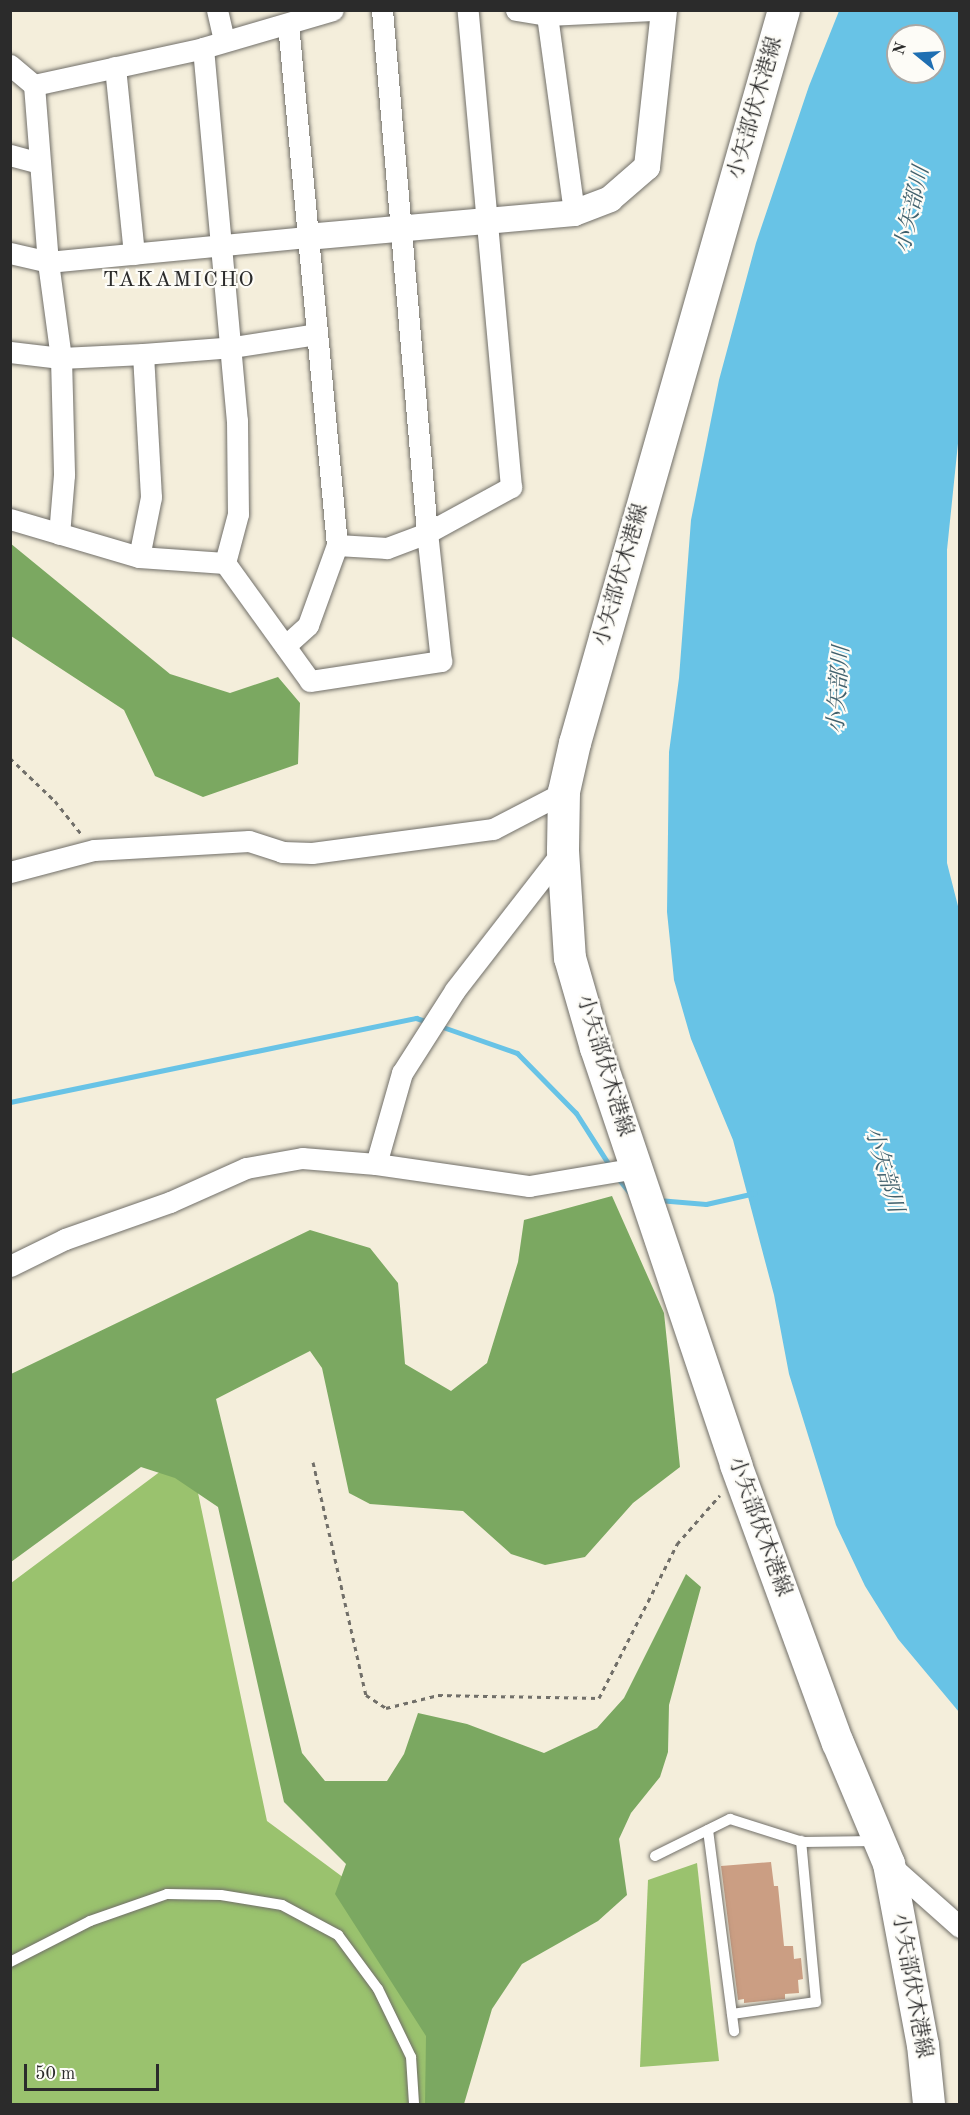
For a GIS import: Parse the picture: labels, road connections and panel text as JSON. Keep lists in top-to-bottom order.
{
  "streets": {
    "main road": ["小矢部伏木港線"]
  },
  "districts": ["TAKAMICHO"],
  "water": ["小矢部川"],
  "scale_bar": "50 m",
  "north": "left"
}
